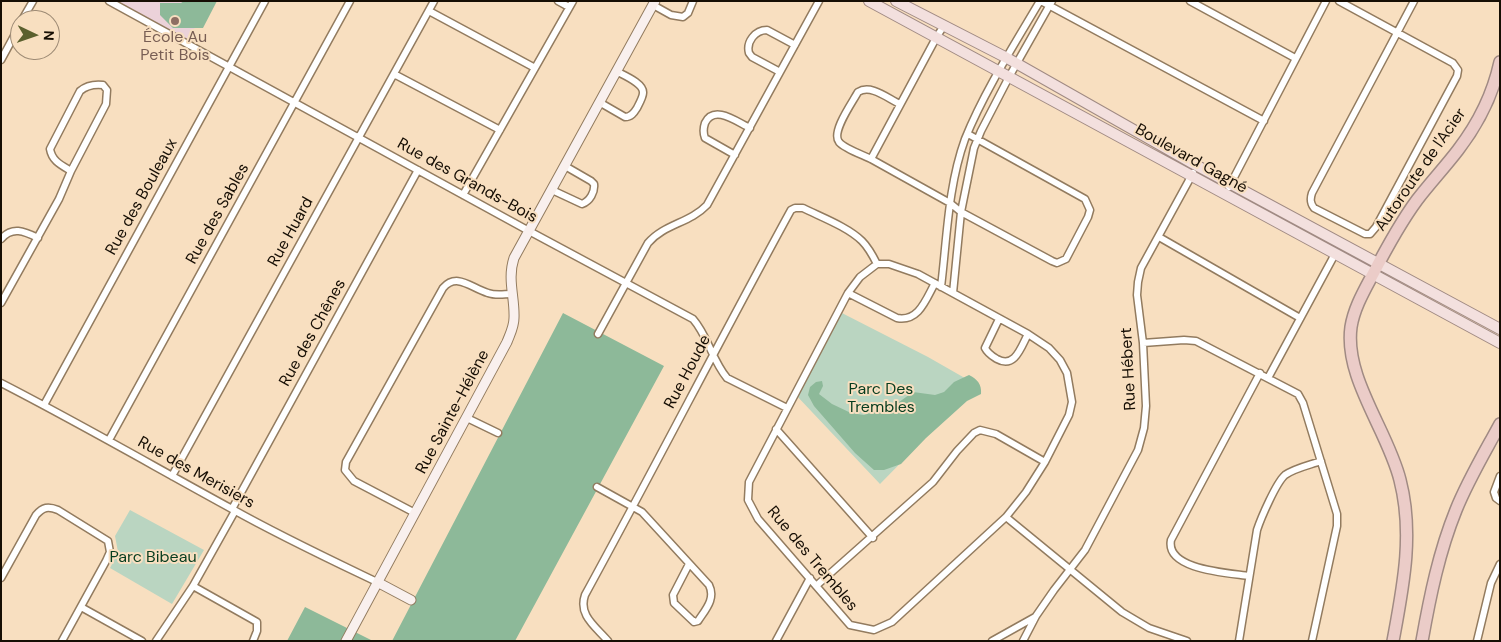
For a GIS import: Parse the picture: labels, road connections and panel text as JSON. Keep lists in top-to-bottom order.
{
  "streets": {
    "highway": ["Autoroute de l'Acier"],
    "main road": ["Boulevard Gagné"],
    "street": [
      "Rue des Grands-Bois",
      "Rue des Bouleaux",
      "Rue des Sables",
      "Rue Huard",
      "Rue des Chênes",
      "Rue Hébert",
      "Rue Houde",
      "Rue Sainte-Hélène",
      "Rue des Merisiers",
      "Rue des Trembles"
    ]
  },
  "crossings": [
    ["Boulevard Gagné", "Autoroute de l'Acier"],
    ["Boulevard Gagné", "Rue Hébert"],
    ["Rue des Grands-Bois", "Rue des Bouleaux"],
    ["Rue des Grands-Bois", "Rue des Sables"],
    ["Rue des Grands-Bois", "Rue Huard"],
    ["Rue des Grands-Bois", "Rue des Chênes"],
    ["Rue des Grands-Bois", "Rue Houde"],
    ["Rue des Grands-Bois", "Rue Sainte-Hélène"],
    ["Rue des Grands-Bois", "Rue des Trembles"],
    ["Rue des Bouleaux", "Rue des Merisiers"],
    ["Rue des Sables", "Rue des Merisiers"],
    ["Rue Huard", "Rue des Merisiers"],
    ["Rue des Chênes", "Rue des Merisiers"],
    ["Rue Houde", "Rue des Trembles"],
    ["Rue Sainte-Hélène", "Rue des Merisiers"]
  ],
  "parks": ["Parc Des Trembles", "Parc Bibeau"],
  "places": ["École Au Petit Bois"],
  "north": "right"
}
